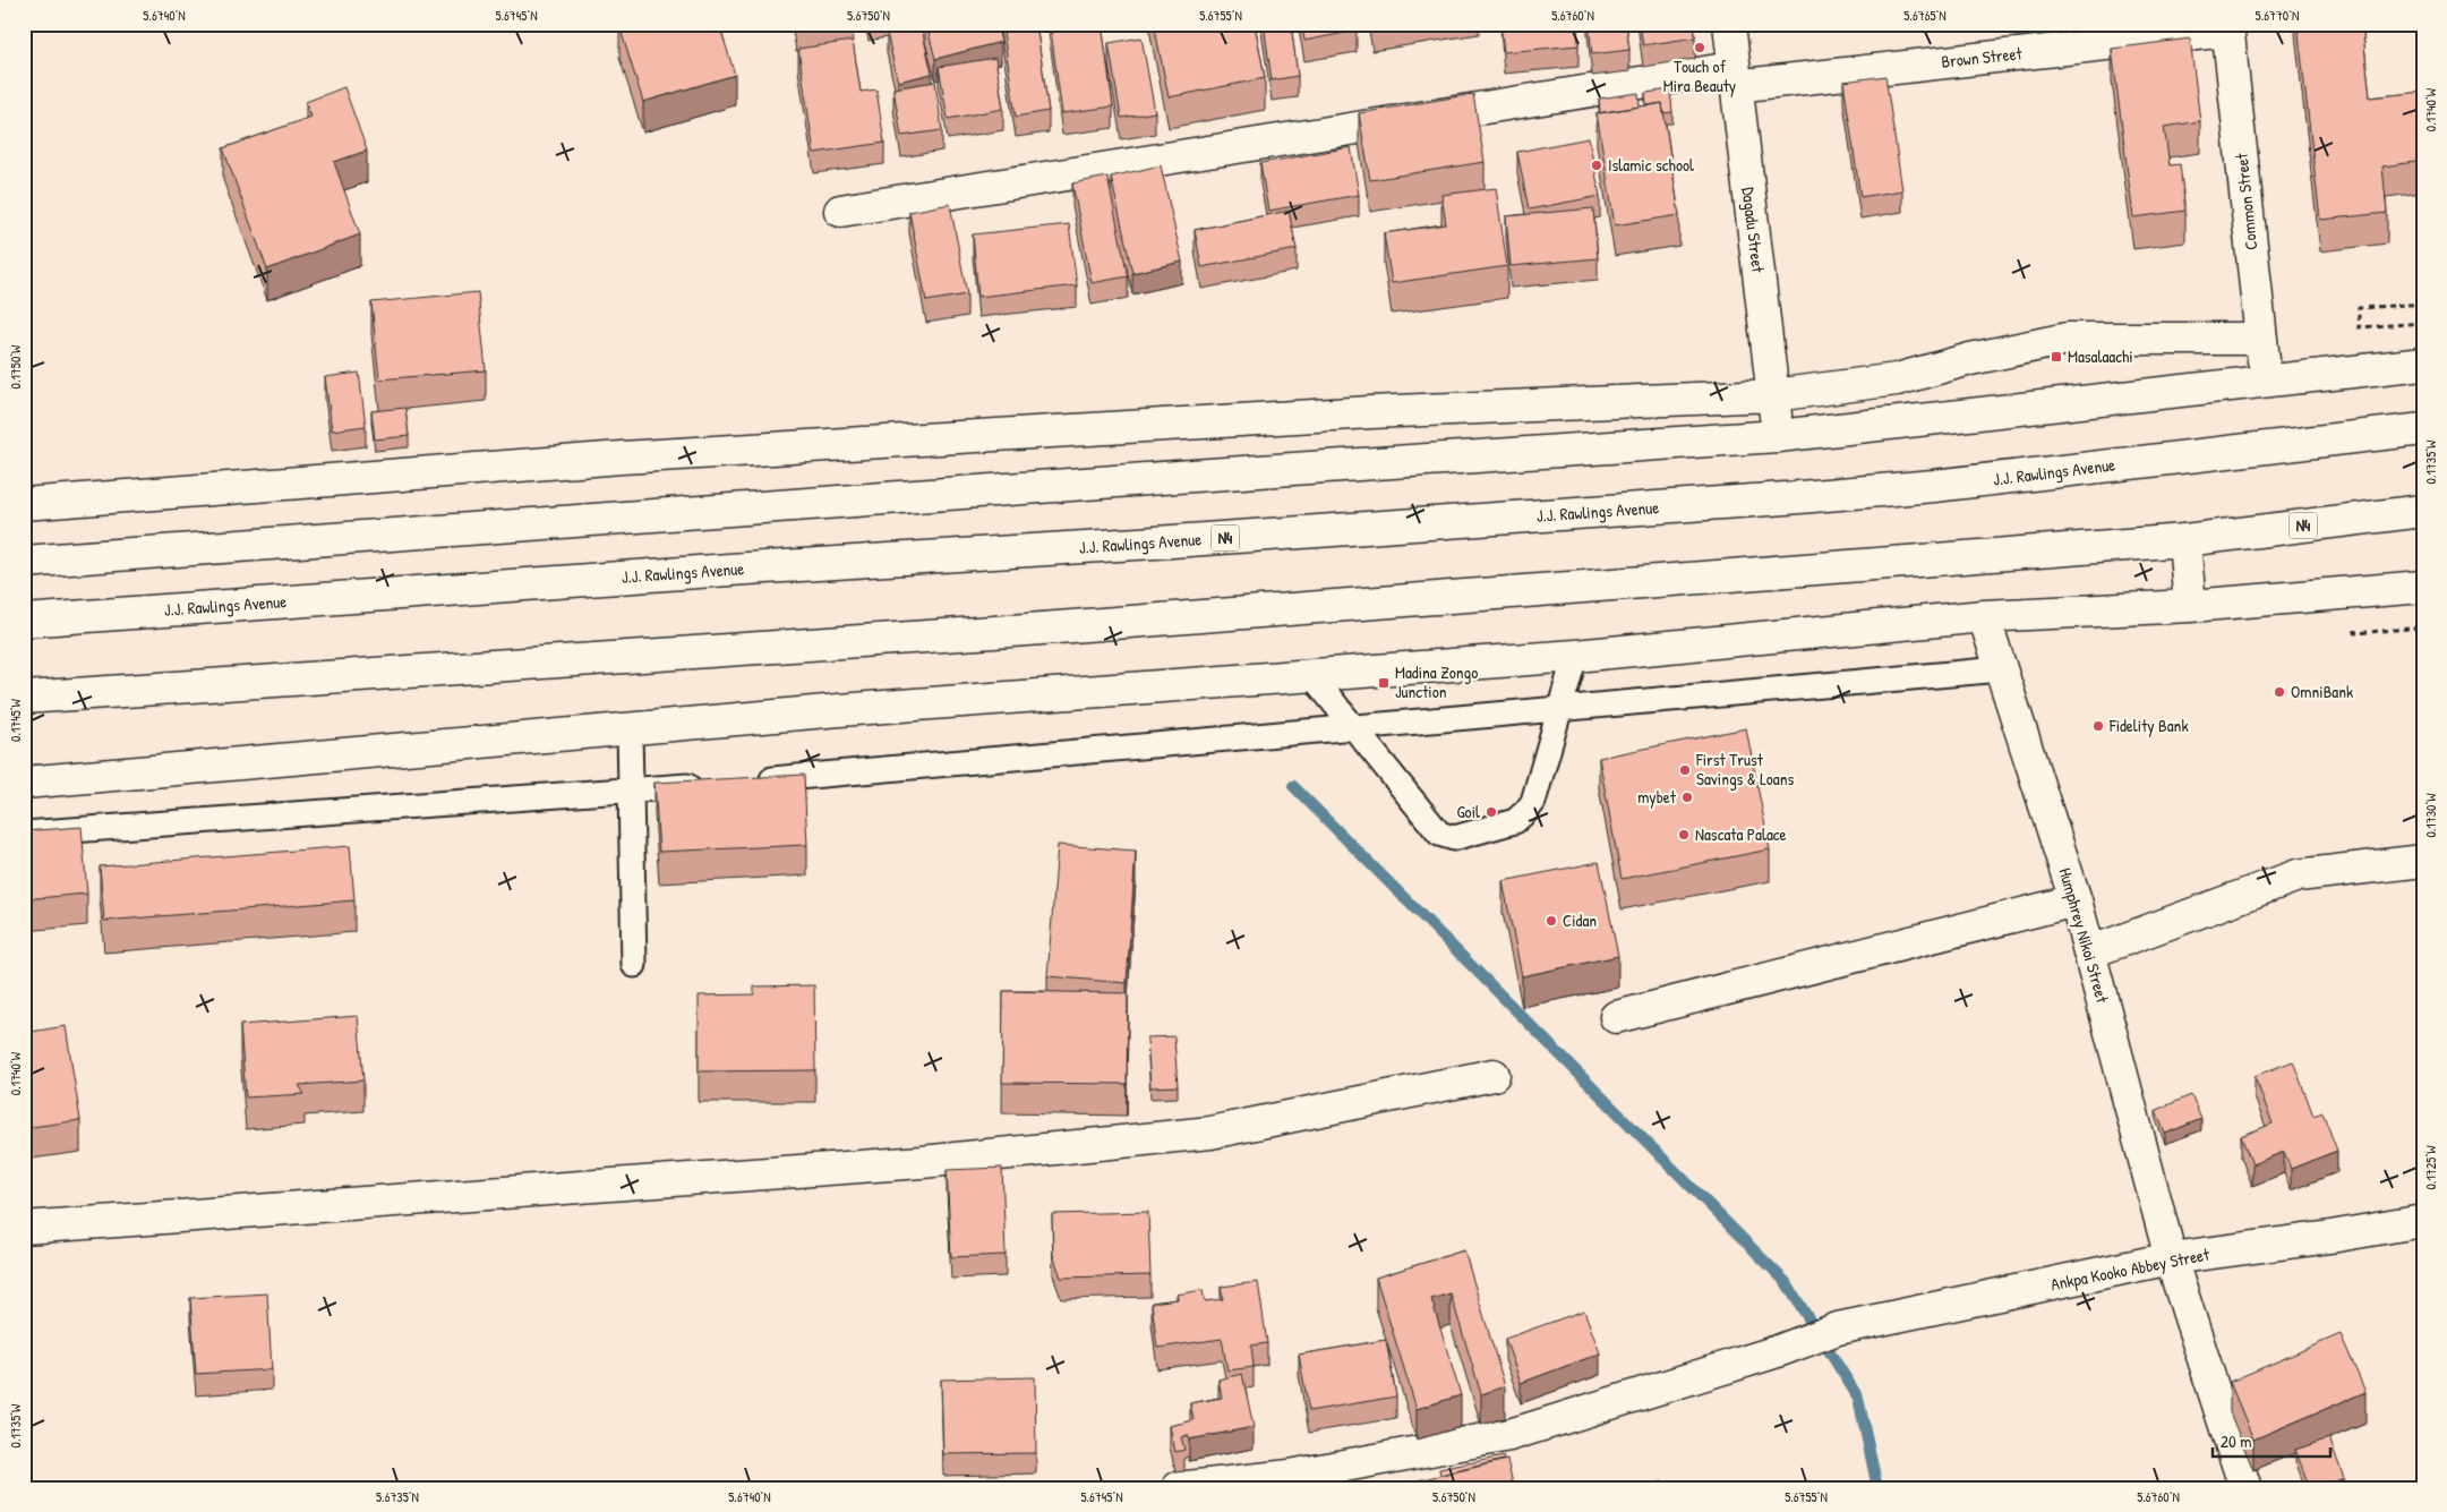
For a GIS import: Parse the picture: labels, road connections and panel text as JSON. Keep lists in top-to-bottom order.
{
  "streets": {
    "main road": [
      "Brown Street",
      "Common Street",
      "Dagadu Street",
      "J.J. Rawlings Avenue",
      "N4",
      "Humphrey Nikoi Street",
      "Ankpa Kooko Abbey Street"
    ]
  },
  "crossings": [
    ["Brown Street", "Common Street"],
    ["Brown Street", "Dagadu Street"],
    ["Humphrey Nikoi Street", "Ankpa Kooko Abbey Street"]
  ],
  "places": {
    "other": [
      "Touch of Mira Beauty",
      "Islamic school",
      "OmniBank",
      "Fidelity Bank",
      "First Trust Savings & Loans",
      "mybet",
      "Goil",
      "Nascata Palace",
      "Cidan"
    ],
    "transit": ["Masalaachi", "Madina Zongo Junction"]
  },
  "scale_bar": "20 m",
  "coordinates": [
    "5.6740°N",
    "5.6745°N",
    "5.6750°N",
    "5.6755°N",
    "5.6760°N",
    "5.6765°N",
    "5.6770°N",
    "0.1740°W",
    "0.1750°W",
    "0.1735°W",
    "0.1745°W",
    "0.1730°W",
    "0.1725°W",
    "5.6735°N"
  ]
}
